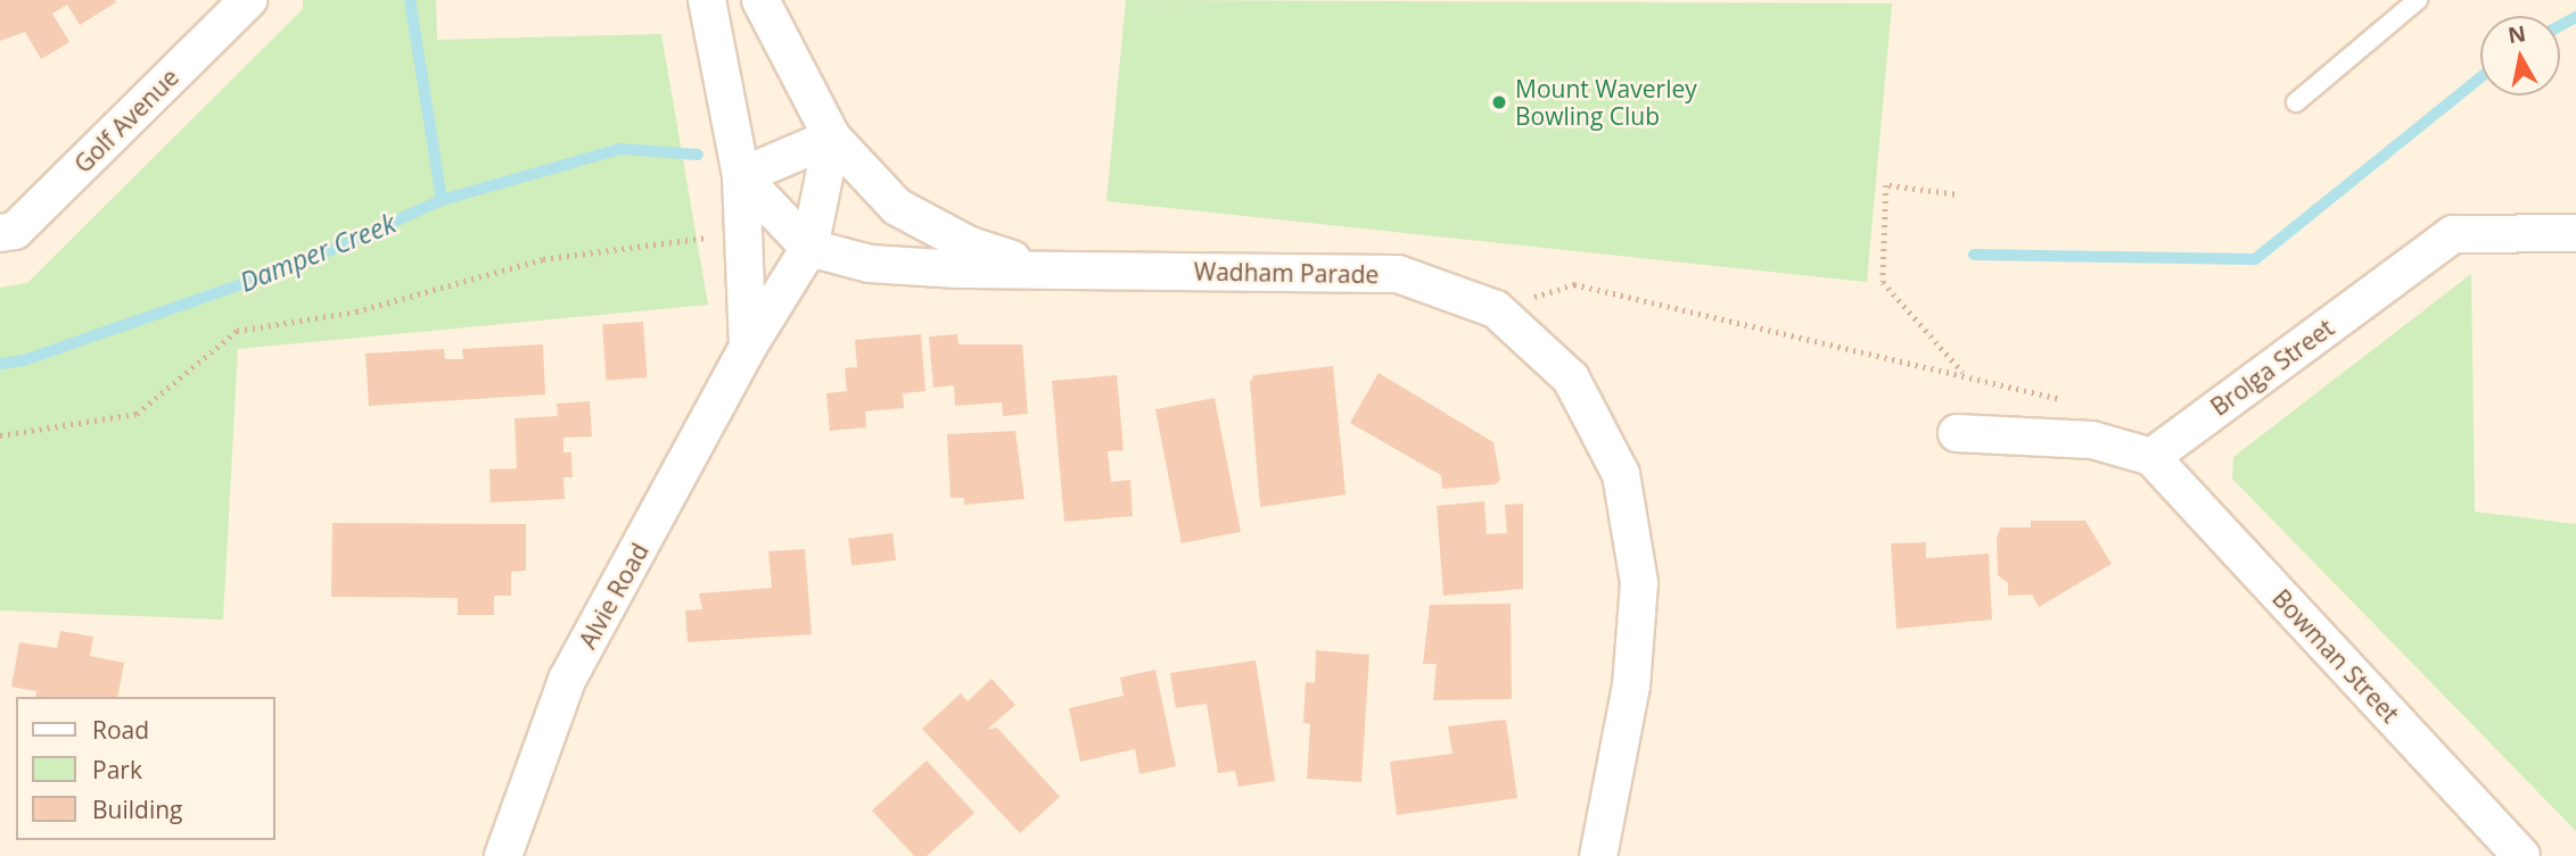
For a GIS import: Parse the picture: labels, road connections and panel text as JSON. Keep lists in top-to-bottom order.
{
  "streets": {
    "street": [
      "Golf Avenue",
      "Wadham Parade",
      "Brolga Street",
      "Alvie Road",
      "Bowman Street"
    ]
  },
  "crossings": [
    ["Wadham Parade", "Alvie Road"],
    ["Brolga Street", "Bowman Street"]
  ],
  "water": ["Damper Creek"],
  "places": ["Mount Waverley Bowling Club"],
  "legend": ["Road", "Park", "Building"],
  "north": "top"
}
